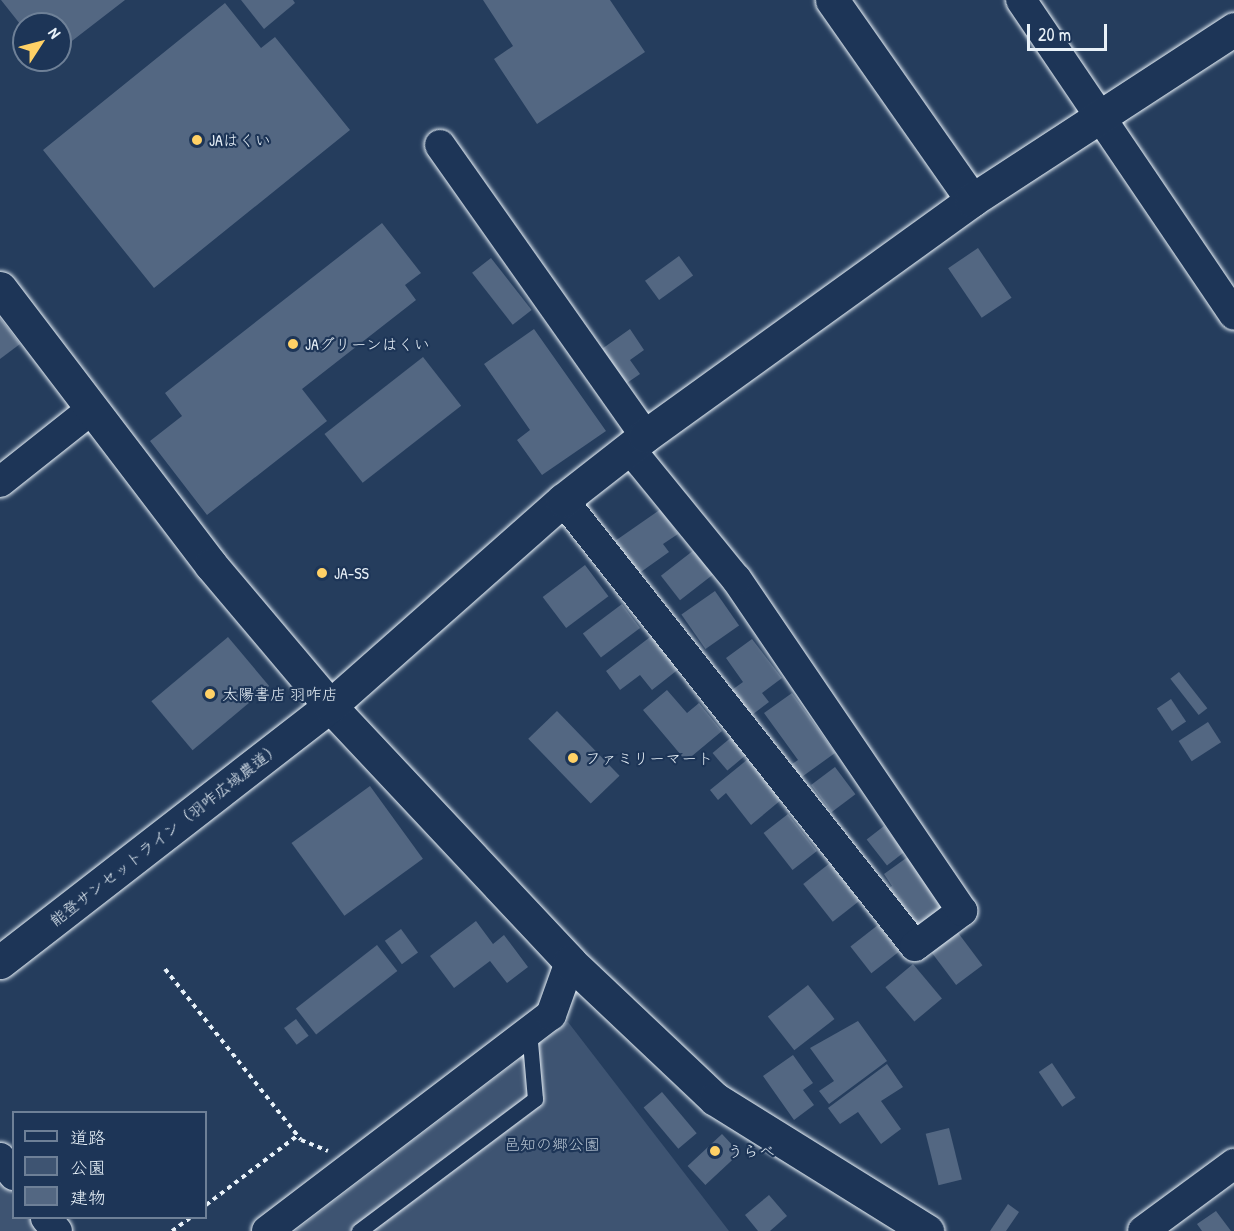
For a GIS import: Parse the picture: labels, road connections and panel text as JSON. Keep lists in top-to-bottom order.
{
  "streets": {
    "street": ["能登サンセットライン（羽咋広域農道）"]
  },
  "parks": ["邑知の郷公園"],
  "places": [
    "JAはくい",
    "JAグリーンはくい",
    "JA-SS",
    "太陽書店 羽咋店",
    "ファミリーマート",
    "うらべ"
  ],
  "legend": ["道路", "公園", "建物"],
  "scale_bar": "20 m",
  "north": "top right"
}
